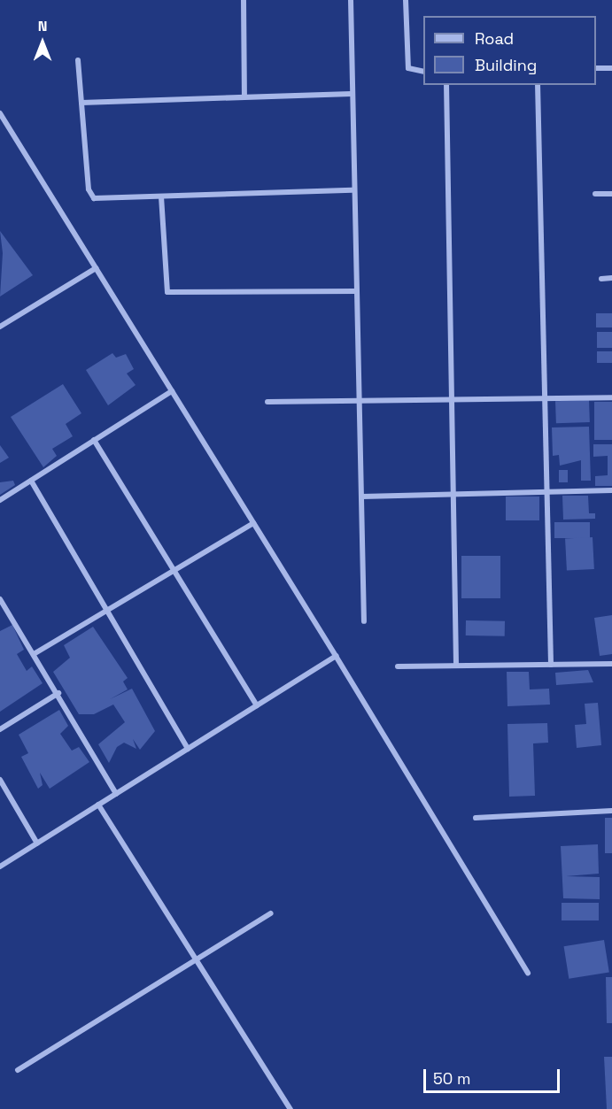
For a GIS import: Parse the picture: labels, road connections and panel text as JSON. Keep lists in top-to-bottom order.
{
  "legend": ["Road", "Building"],
  "scale_bar": "50 m",
  "north": "top"
}
